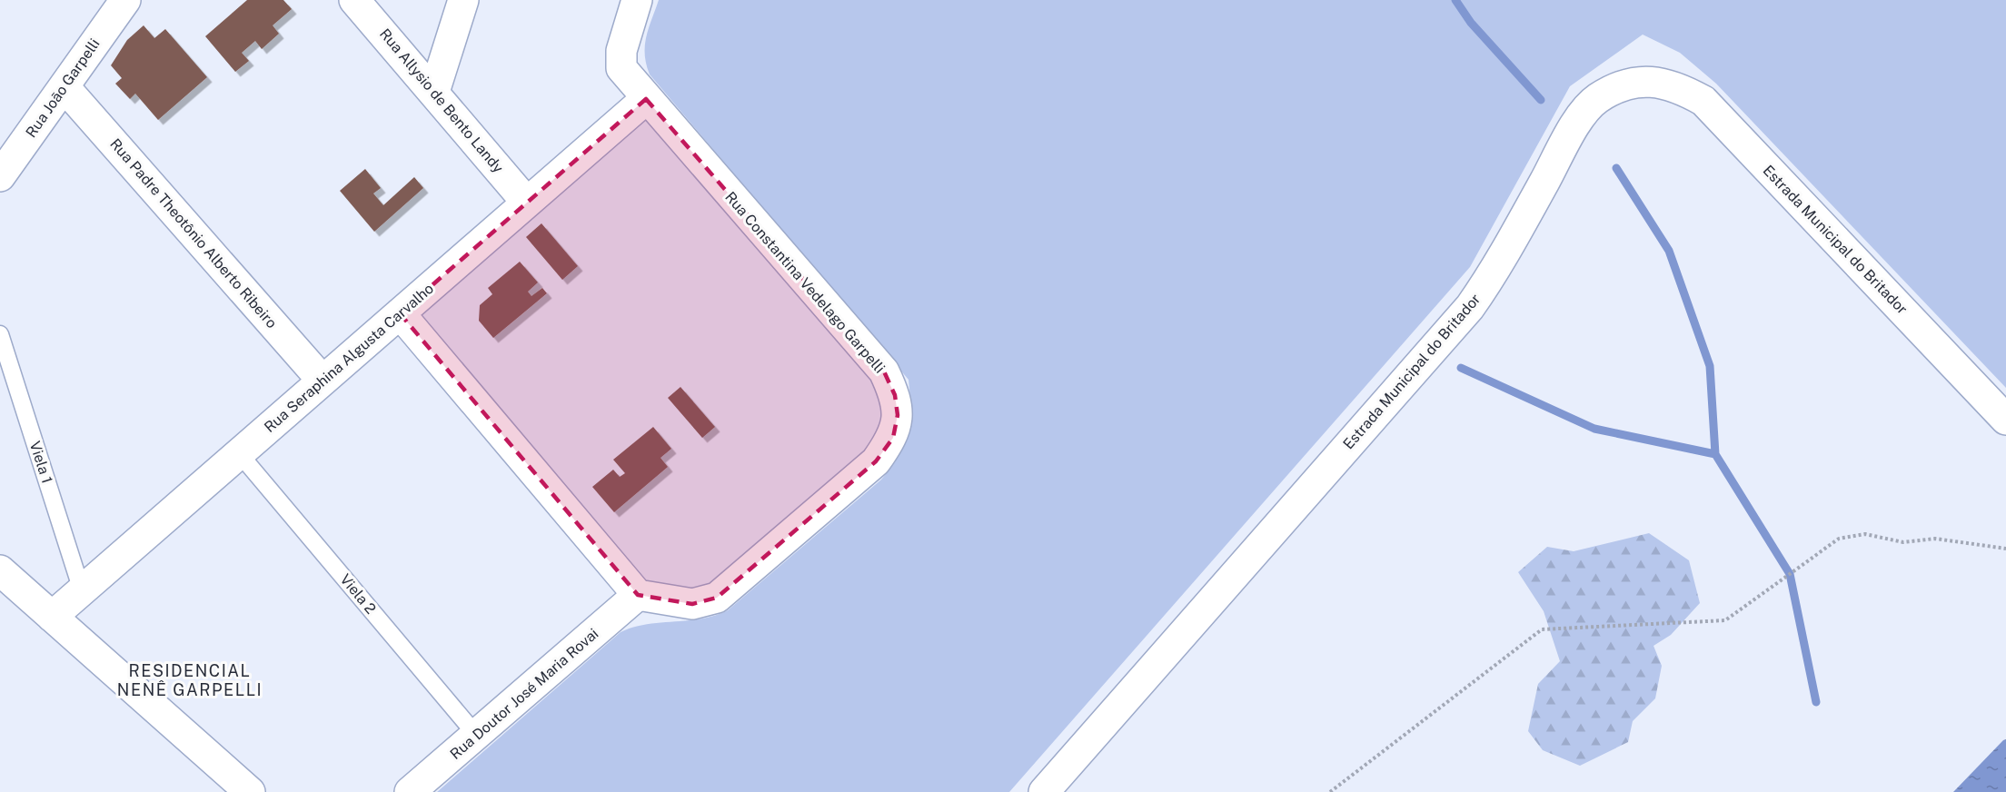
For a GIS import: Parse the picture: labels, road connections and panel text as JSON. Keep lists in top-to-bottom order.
{
  "streets": {
    "street": [
      "Rua João Garpelli",
      "Rua Allysio de Bento Landy",
      "Rua Padre Theotônio Alberto Ribeiro",
      "Estrada Municipal do Britador",
      "Rua Constantina Vedelago Garpelli",
      "Rua Seraphina Algusta Carvalho",
      "Rua Doutor José Maria Rovai"
    ],
    "lane": ["Viela 1", "Viela 2"]
  },
  "crossings": [
    ["Rua João Garpelli", "Rua Padre Theotônio Alberto Ribeiro"],
    ["Rua Allysio de Bento Landy", "Rua Seraphina Algusta Carvalho"],
    ["Rua Padre Theotônio Alberto Ribeiro", "Rua Seraphina Algusta Carvalho"],
    ["Rua Constantina Vedelago Garpelli", "Rua Seraphina Algusta Carvalho"],
    ["Rua Constantina Vedelago Garpelli", "Rua Doutor José Maria Rovai"],
    ["Rua Seraphina Algusta Carvalho", "Viela 1"],
    ["Rua Seraphina Algusta Carvalho", "Viela 2"],
    ["Viela 2", "Rua Doutor José Maria Rovai"]
  ],
  "districts": ["RESIDENCIAL NENÊ GARPELLI"]
}
